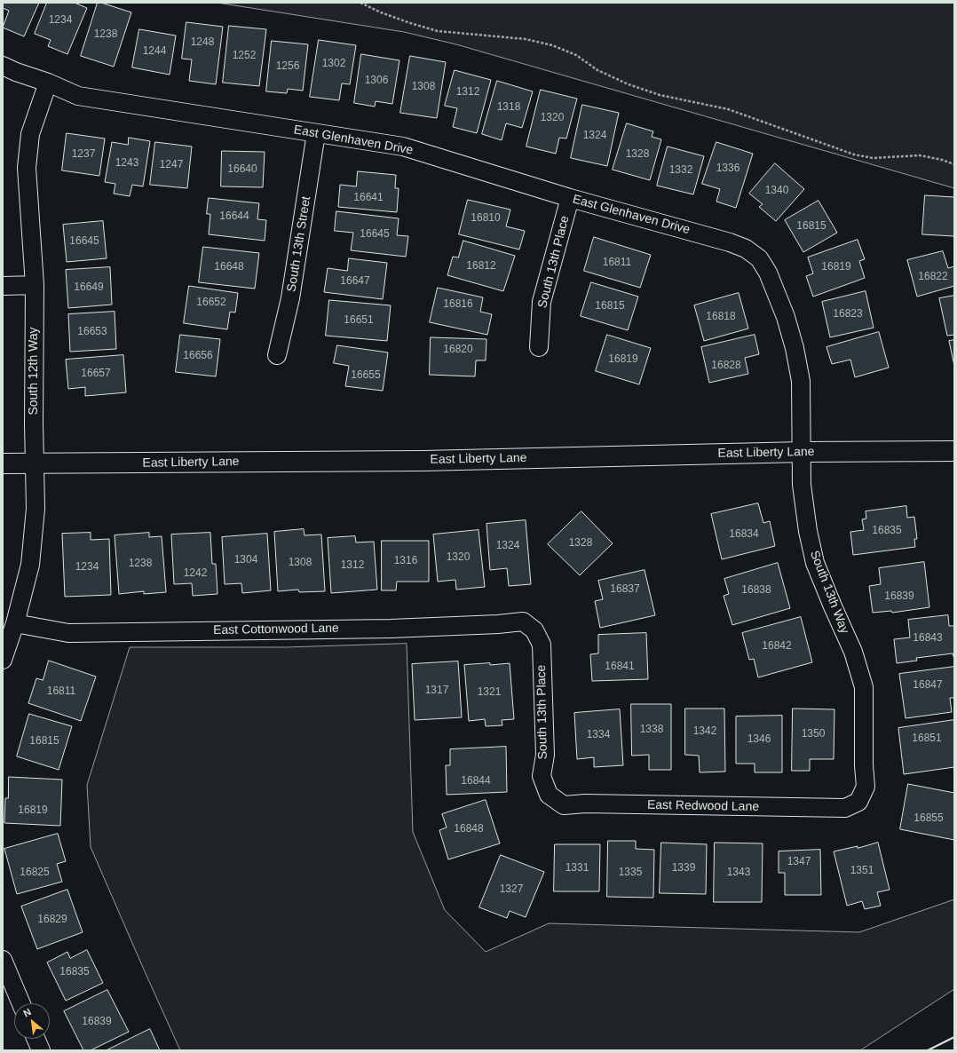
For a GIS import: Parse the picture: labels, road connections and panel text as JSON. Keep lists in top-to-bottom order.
{
  "streets": {
    "street": [
      "East Glenhaven Drive",
      "South 13th Street",
      "South 13th Place",
      "South 12th Way",
      "East Liberty Lane",
      "South 13th Way",
      "East Cottonwood Lane",
      "East Redwood Lane"
    ]
  },
  "crossings": [
    ["East Glenhaven Drive", "South 13th Street"],
    ["East Glenhaven Drive", "South 13th Place"],
    ["East Glenhaven Drive", "South 12th Way"],
    ["East Glenhaven Drive", "South 13th Way"],
    ["South 13th Place", "East Cottonwood Lane"],
    ["South 13th Place", "East Redwood Lane"],
    ["South 12th Way", "East Liberty Lane"],
    ["South 12th Way", "East Cottonwood Lane"],
    ["East Liberty Lane", "South 13th Way"],
    ["South 13th Way", "East Redwood Lane"]
  ],
  "house_numbers": [
    "1234",
    "1238",
    "1248",
    "1244",
    "1252",
    "1302",
    "1256",
    "1306",
    "1308",
    "1312",
    "1318",
    "1320",
    "1324",
    "1237",
    "1328",
    "1243",
    "1247",
    "1336",
    "16640",
    "1332",
    "1340",
    "16641",
    "16644",
    "16810",
    "16815",
    "16645",
    "16645",
    "16811",
    "16812",
    "16648",
    "16819",
    "16822",
    "16647",
    "16649",
    "16652",
    "16816",
    "16815",
    "16823",
    "16818",
    "16651",
    "16653",
    "16820",
    "16656",
    "16819",
    "16828",
    "16657",
    "16655",
    "16835",
    "16834",
    "1328",
    "1324",
    "1320",
    "1304",
    "1316",
    "1308",
    "1238",
    "1312",
    "1234",
    "1242",
    "16837",
    "16838",
    "16839",
    "16843",
    "16842",
    "16841",
    "16847",
    "1317",
    "16811",
    "1321",
    "1338",
    "1342",
    "1350",
    "1334",
    "16851",
    "1346",
    "16815",
    "16844",
    "16819",
    "16855",
    "16848",
    "1347",
    "1331",
    "1339",
    "1351",
    "16825",
    "1335",
    "1343",
    "1327",
    "16829",
    "16835",
    "16839"
  ],
  "north": "top left"
}
